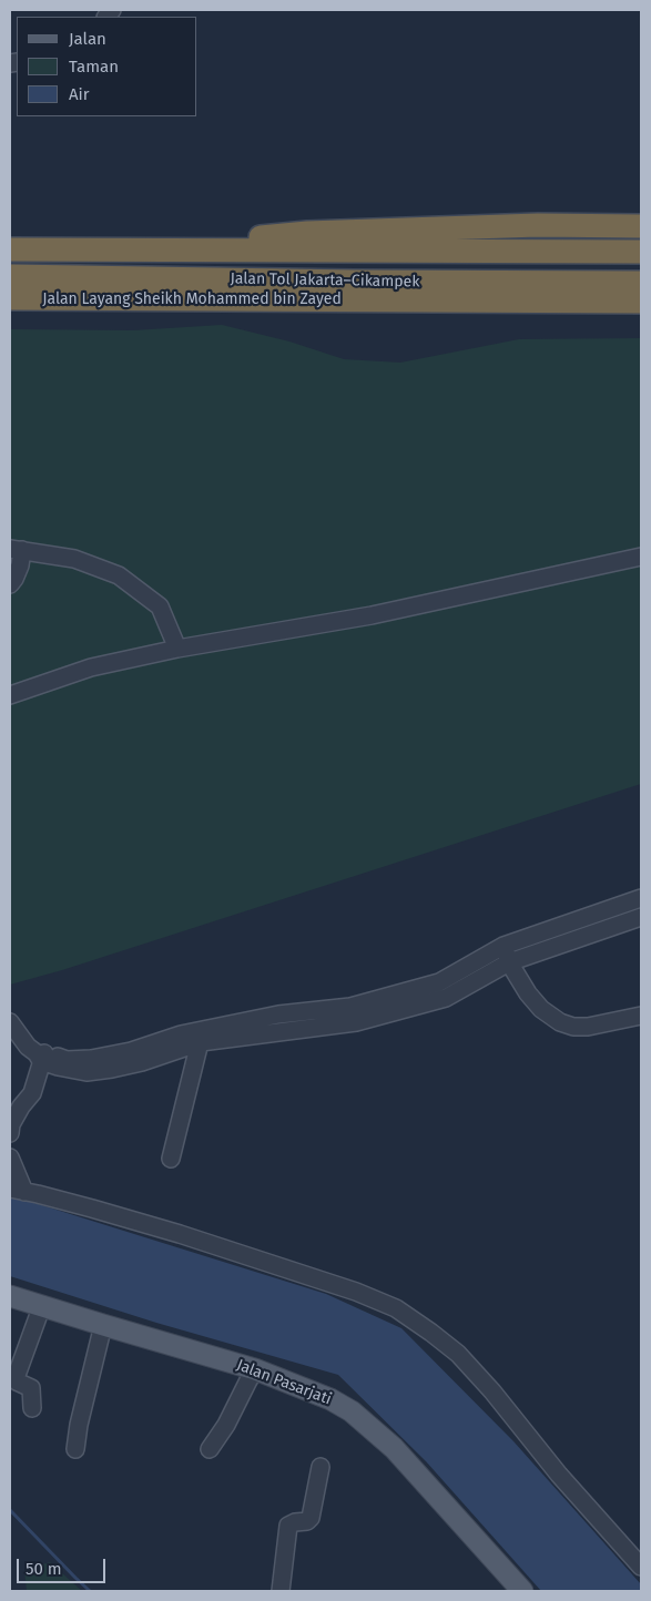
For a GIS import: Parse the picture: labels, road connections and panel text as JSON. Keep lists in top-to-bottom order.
{
  "streets": {
    "highway": ["Jalan Tol Jakarta–Cikampek", "Jalan Layang Sheikh Mohammed bin Zayed"],
    "main road": ["Jalan Pasarjati"]
  },
  "legend": ["Jalan", "Taman", "Air"],
  "scale_bar": "50 m"
}
